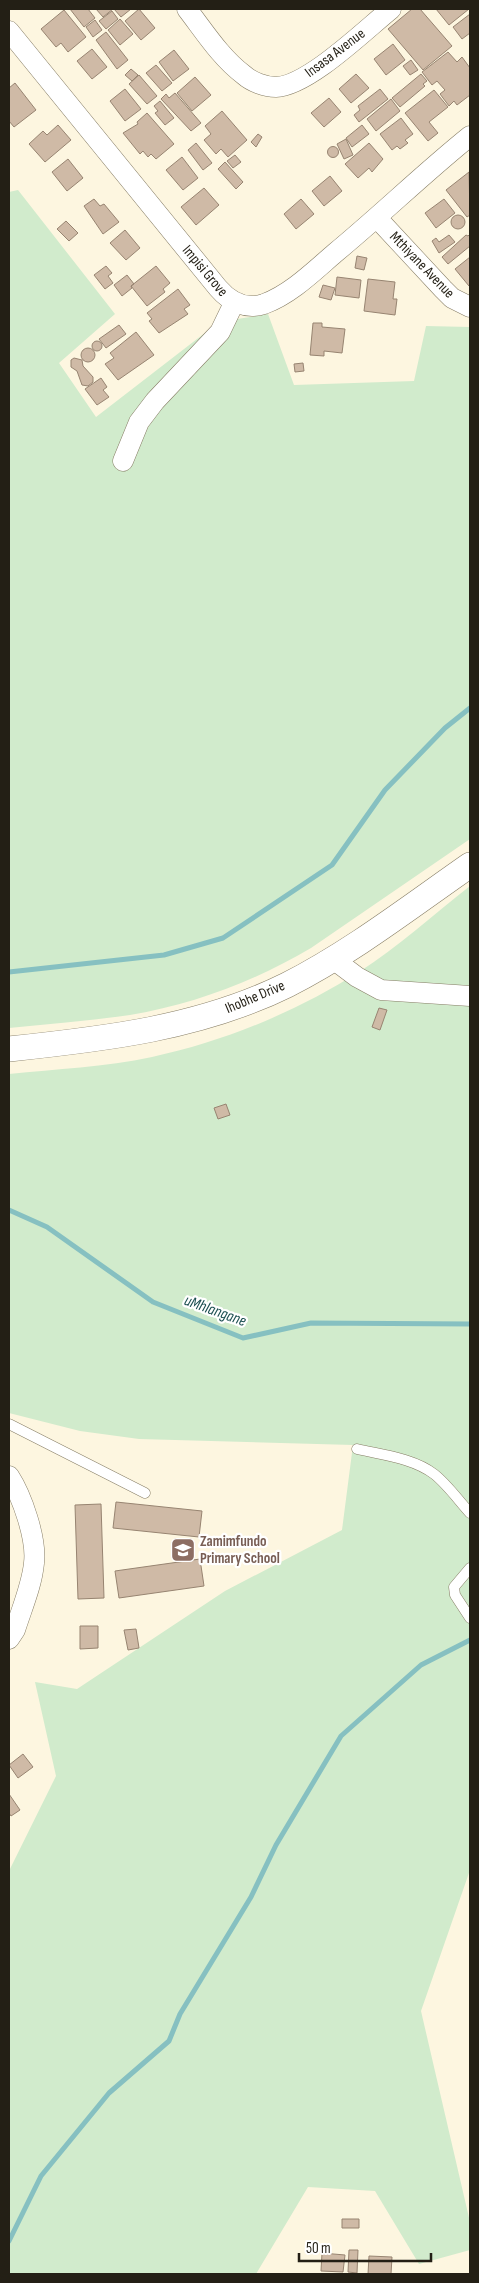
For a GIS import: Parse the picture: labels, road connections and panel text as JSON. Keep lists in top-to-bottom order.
{
  "streets": {
    "street": [
      "Insasa Avenue",
      "Mthiyane Avenue",
      "Impisi Grove",
      "Ihobhe Drive"
    ]
  },
  "crossings": [
    ["Mthiyane Avenue", "Impisi Grove"]
  ],
  "water": ["uMhlangane"],
  "places": {
    "school or university": ["Zamimfundo Primary School"]
  },
  "scale_bar": "50 m"
}
